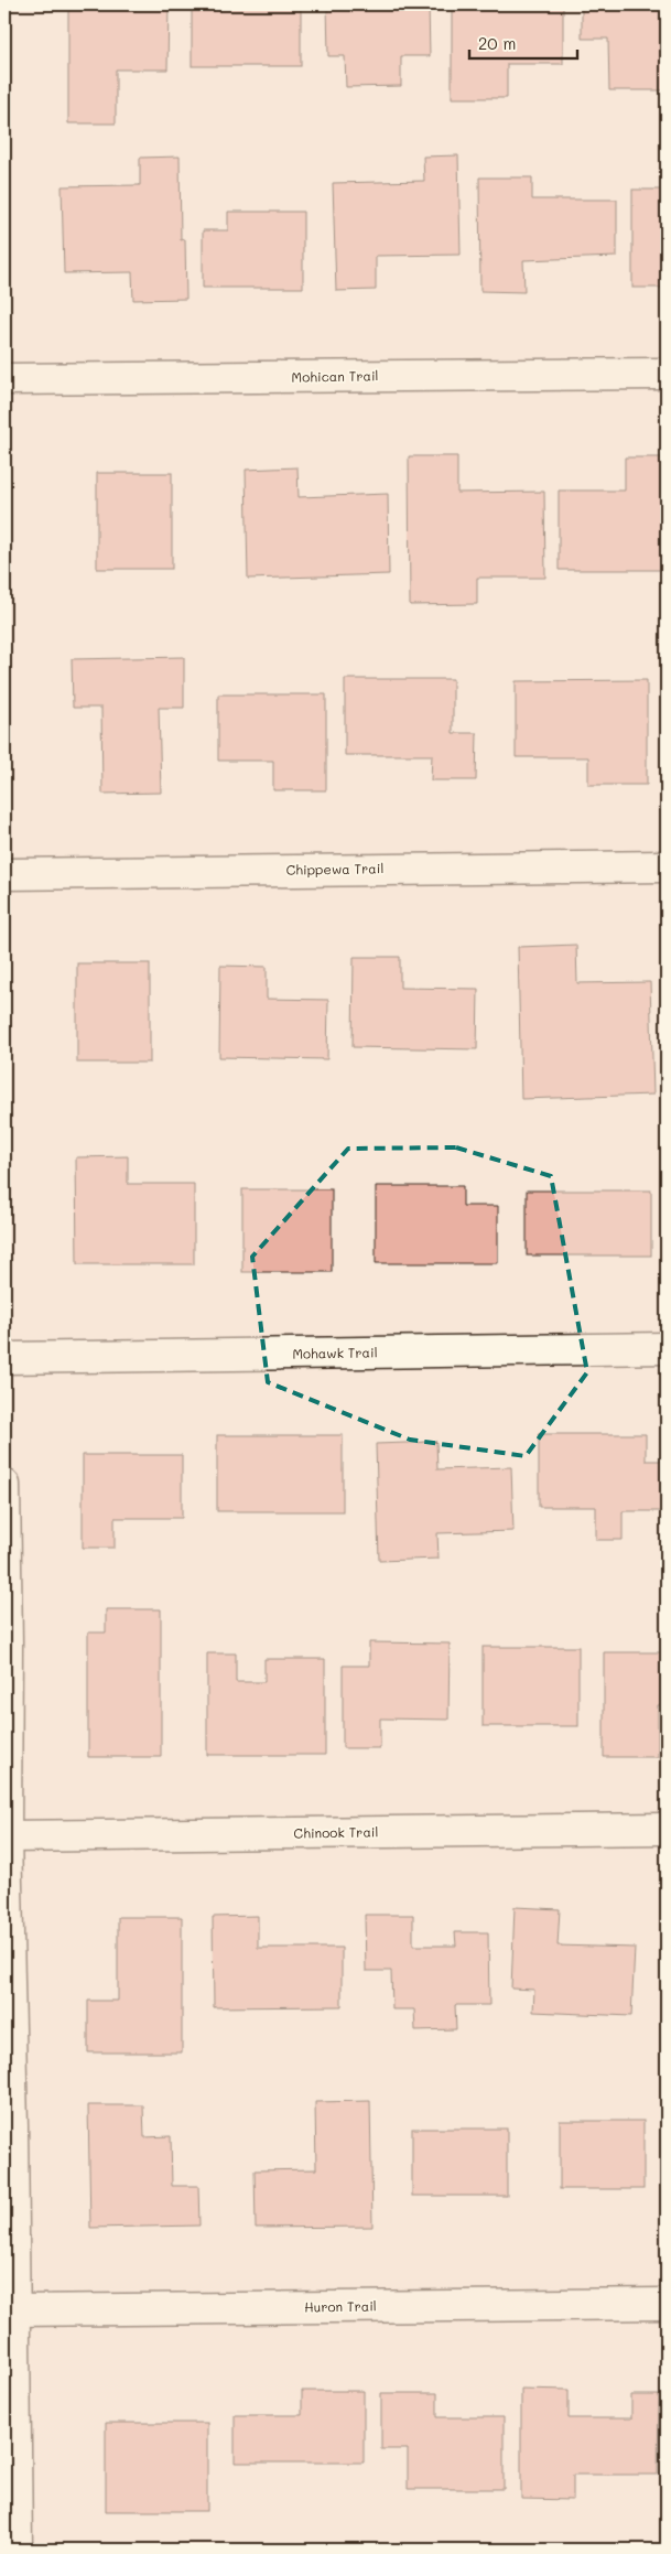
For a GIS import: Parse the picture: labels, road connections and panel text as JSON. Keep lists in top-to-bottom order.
{
  "streets": {
    "street": [
      "Mohican Trail",
      "Chippewa Trail",
      "Mohawk Trail",
      "Chinook Trail",
      "Huron Trail"
    ]
  },
  "scale_bar": "20 m"
}
